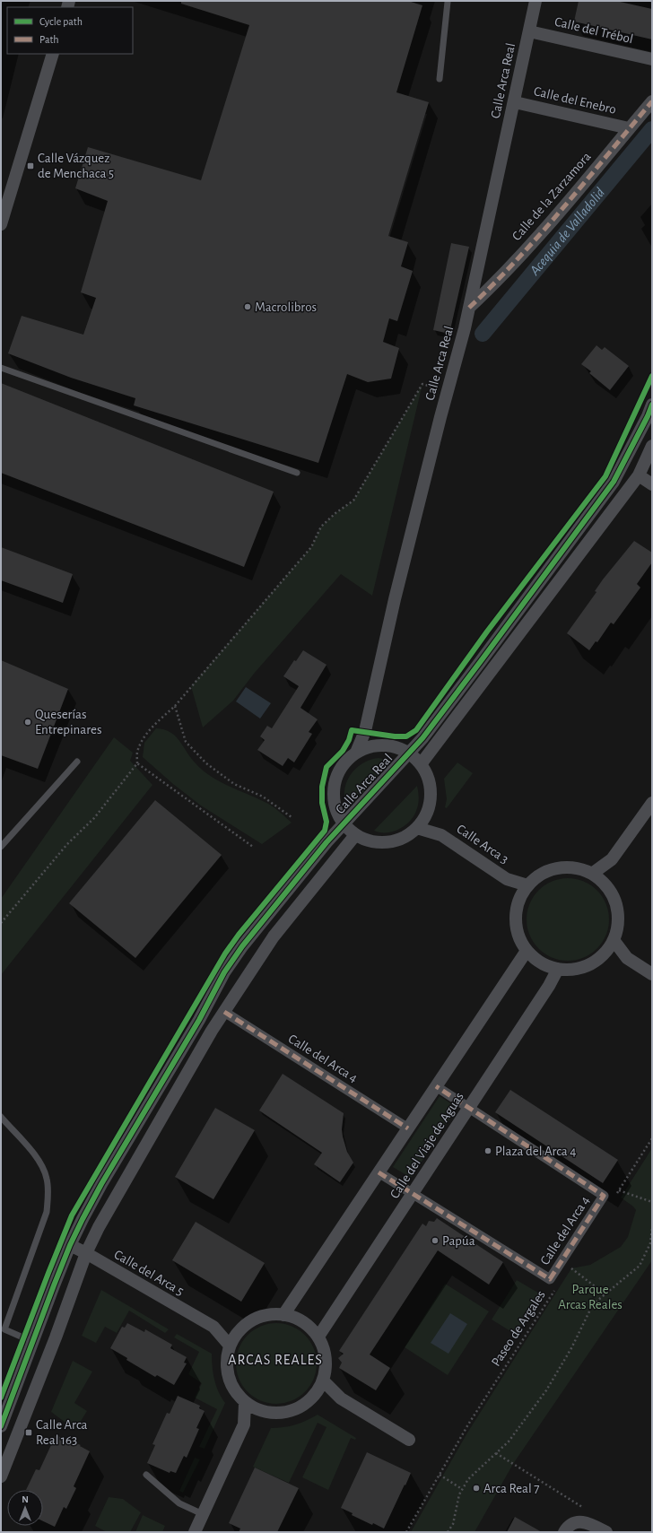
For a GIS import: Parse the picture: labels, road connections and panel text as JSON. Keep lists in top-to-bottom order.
{
  "streets": {
    "street": [
      "Calle del Trébol",
      "Calle Arca Real",
      "Calle del Enebro",
      "Calle de la Zarzamora",
      "Calle Arca 3",
      "Calle del Arca 4",
      "Calle del Viaje de Aguas",
      "Calle del Arca 5"
    ],
    "path": ["Paseo de Argales"]
  },
  "crossings": [
    ["Calle del Trébol", "Calle Arca Real"],
    ["Calle Arca Real", "Calle del Enebro"],
    ["Calle Arca Real", "Calle de la Zarzamora"],
    ["Calle Arca Real", "Calle Arca 3"],
    ["Calle Arca Real", "Calle del Arca 5"],
    ["Calle del Enebro", "Calle de la Zarzamora"],
    ["Calle Arca 3", "Calle del Viaje de Aguas"],
    ["Calle del Arca 4", "Calle del Viaje de Aguas"],
    ["Calle del Viaje de Aguas", "Calle del Arca 5"]
  ],
  "districts": ["ARCAS REALES"],
  "water": ["Acequia de Valladolid"],
  "parks": ["Parque Arcas Reales"],
  "places": {
    "transit": ["Calle Vázquez de Menchaca 5", "Calle Arca Real 163"],
    "other": [
      "Macrolibros",
      "Queserías Entrepinares",
      "Plaza del Arca 4",
      "Papúa",
      "Arca Real 7"
    ]
  },
  "legend": ["Cycle path", "Path"],
  "north": "top"
}
